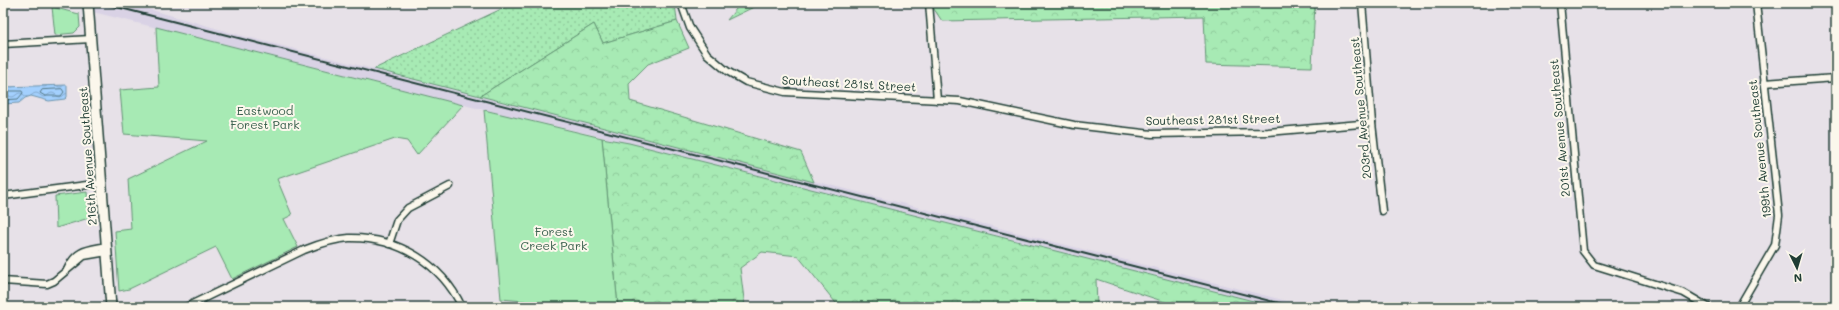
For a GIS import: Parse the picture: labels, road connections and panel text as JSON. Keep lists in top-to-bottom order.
{
  "streets": {
    "street": [
      "Southeast 281st Street",
      "203rd Avenue Southeast",
      "201st Avenue Southeast",
      "199th Avenue Southeast",
      "216th Avenue Southeast"
    ]
  },
  "crossings": [
    ["Southeast 281st Street", "203rd Avenue Southeast"]
  ],
  "parks": ["Eastwood Forest Park", "Forest Creek Park"],
  "north": "bottom"
}
